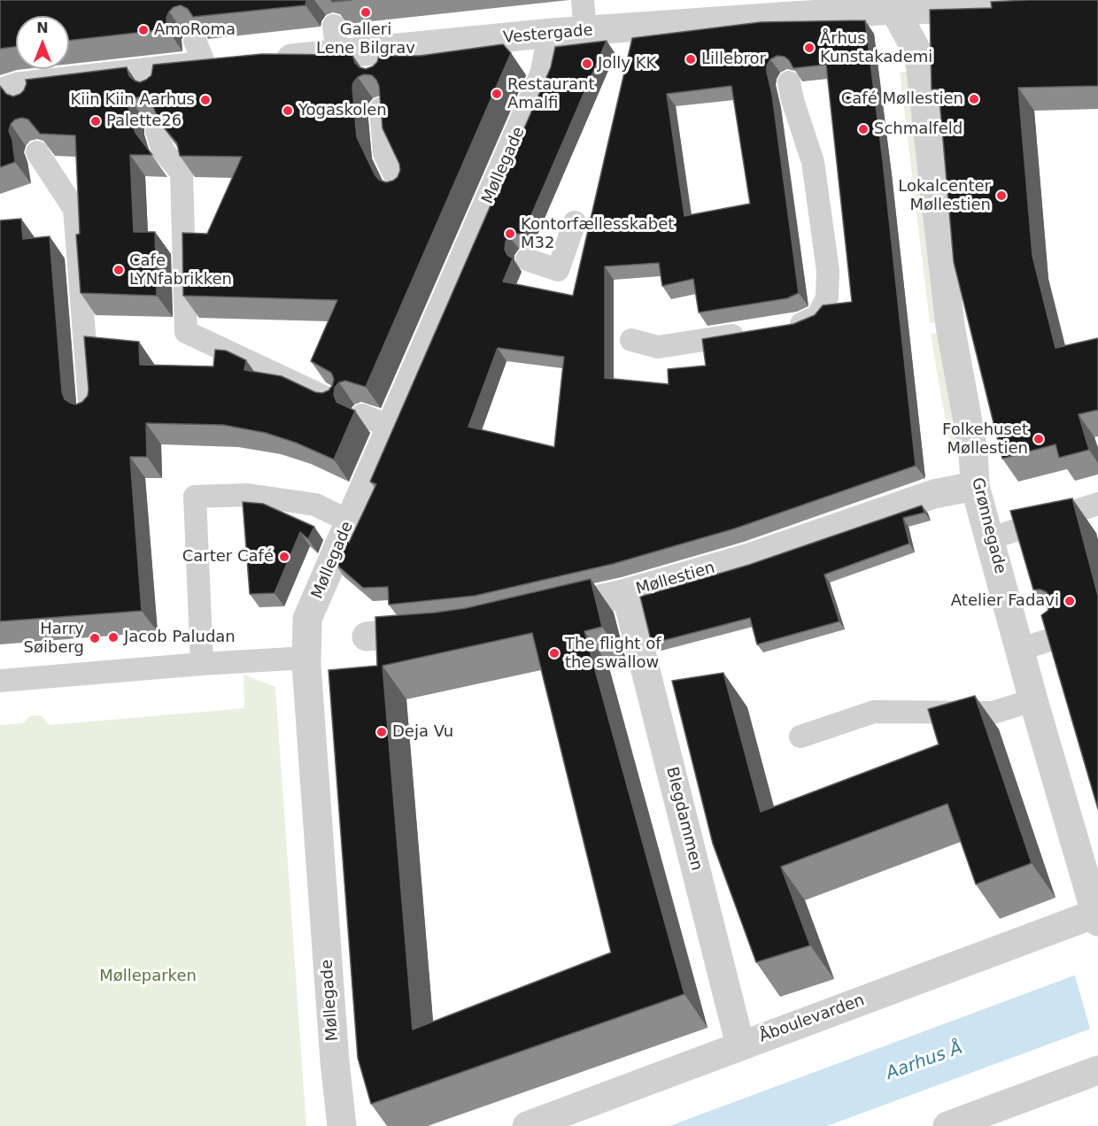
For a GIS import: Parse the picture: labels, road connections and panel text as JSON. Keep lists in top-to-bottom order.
{
  "streets": {
    "street": [
      "Vestergade",
      "Møllegade",
      "Grønnegade",
      "Møllestien",
      "Blegdammen",
      "Åboulevarden"
    ]
  },
  "crossings": [
    ["Vestergade", "Møllegade"],
    ["Vestergade", "Grønnegade"],
    ["Grønnegade", "Møllestien"],
    ["Grønnegade", "Åboulevarden"],
    ["Møllestien", "Blegdammen"],
    ["Blegdammen", "Åboulevarden"]
  ],
  "water": ["Aarhus Å"],
  "parks": ["Mølleparken"],
  "places": [
    "Galleri Lene Bilgrav",
    "AmoRoma",
    "Århus Kunstakademi",
    "Lillebror",
    "Jolly KK",
    "Restaurant Amalfi",
    "Café Møllestien",
    "Kiin Kiin Aarhus",
    "Yogaskolen",
    "Palette26",
    "Schmalfeld",
    "Lokalcenter Møllestien",
    "Kontorfællesskabet M32",
    "Cafe LYNfabrikken",
    "Folkehuset Møllestien",
    "Carter Café",
    "Atelier Fadavi",
    "Jacob Paludan",
    "Harry Søiberg",
    "The flight of the swallow",
    "Deja Vu"
  ],
  "north": "top"
}
